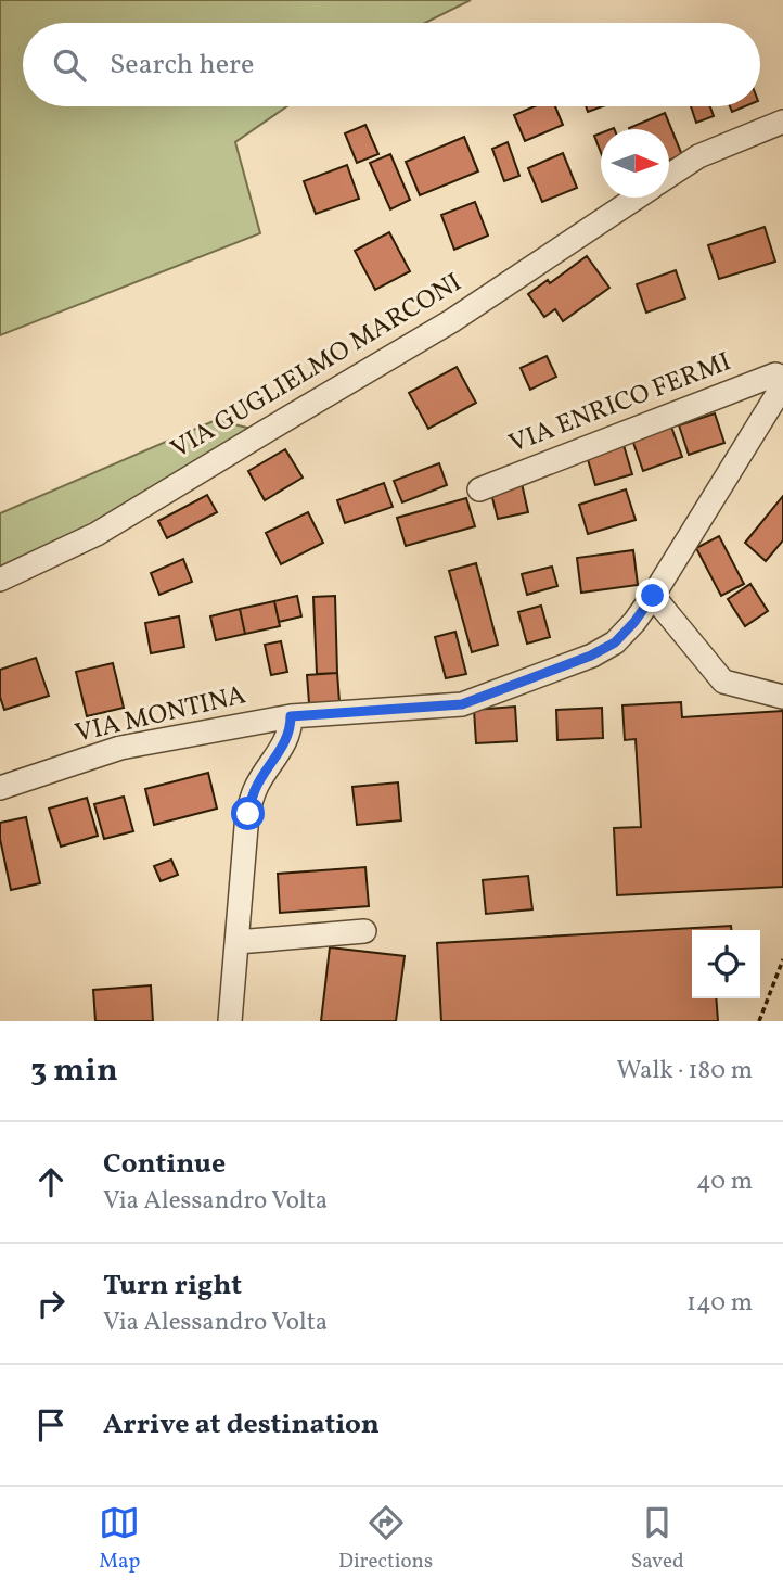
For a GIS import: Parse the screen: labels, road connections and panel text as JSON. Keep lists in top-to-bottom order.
{
  "streets": {
    "street": ["VIA GUGLIELMO MARCONI", "VIA ENRICO FERMI", "VIA MONTINA"]
  },
  "north": "right",
  "page": {
    "search": "Search here",
    "heading": ["3 min", "Walk · 180 m"],
    "list": [
      ["Continue", "Via Alessandro Volta", "40 m"],
      ["Turn right", "Via Alessandro Volta", "140 m"],
      "Arrive at destination"
    ],
    "nav": ["Map", "Directions", "Saved"]
  }
}
